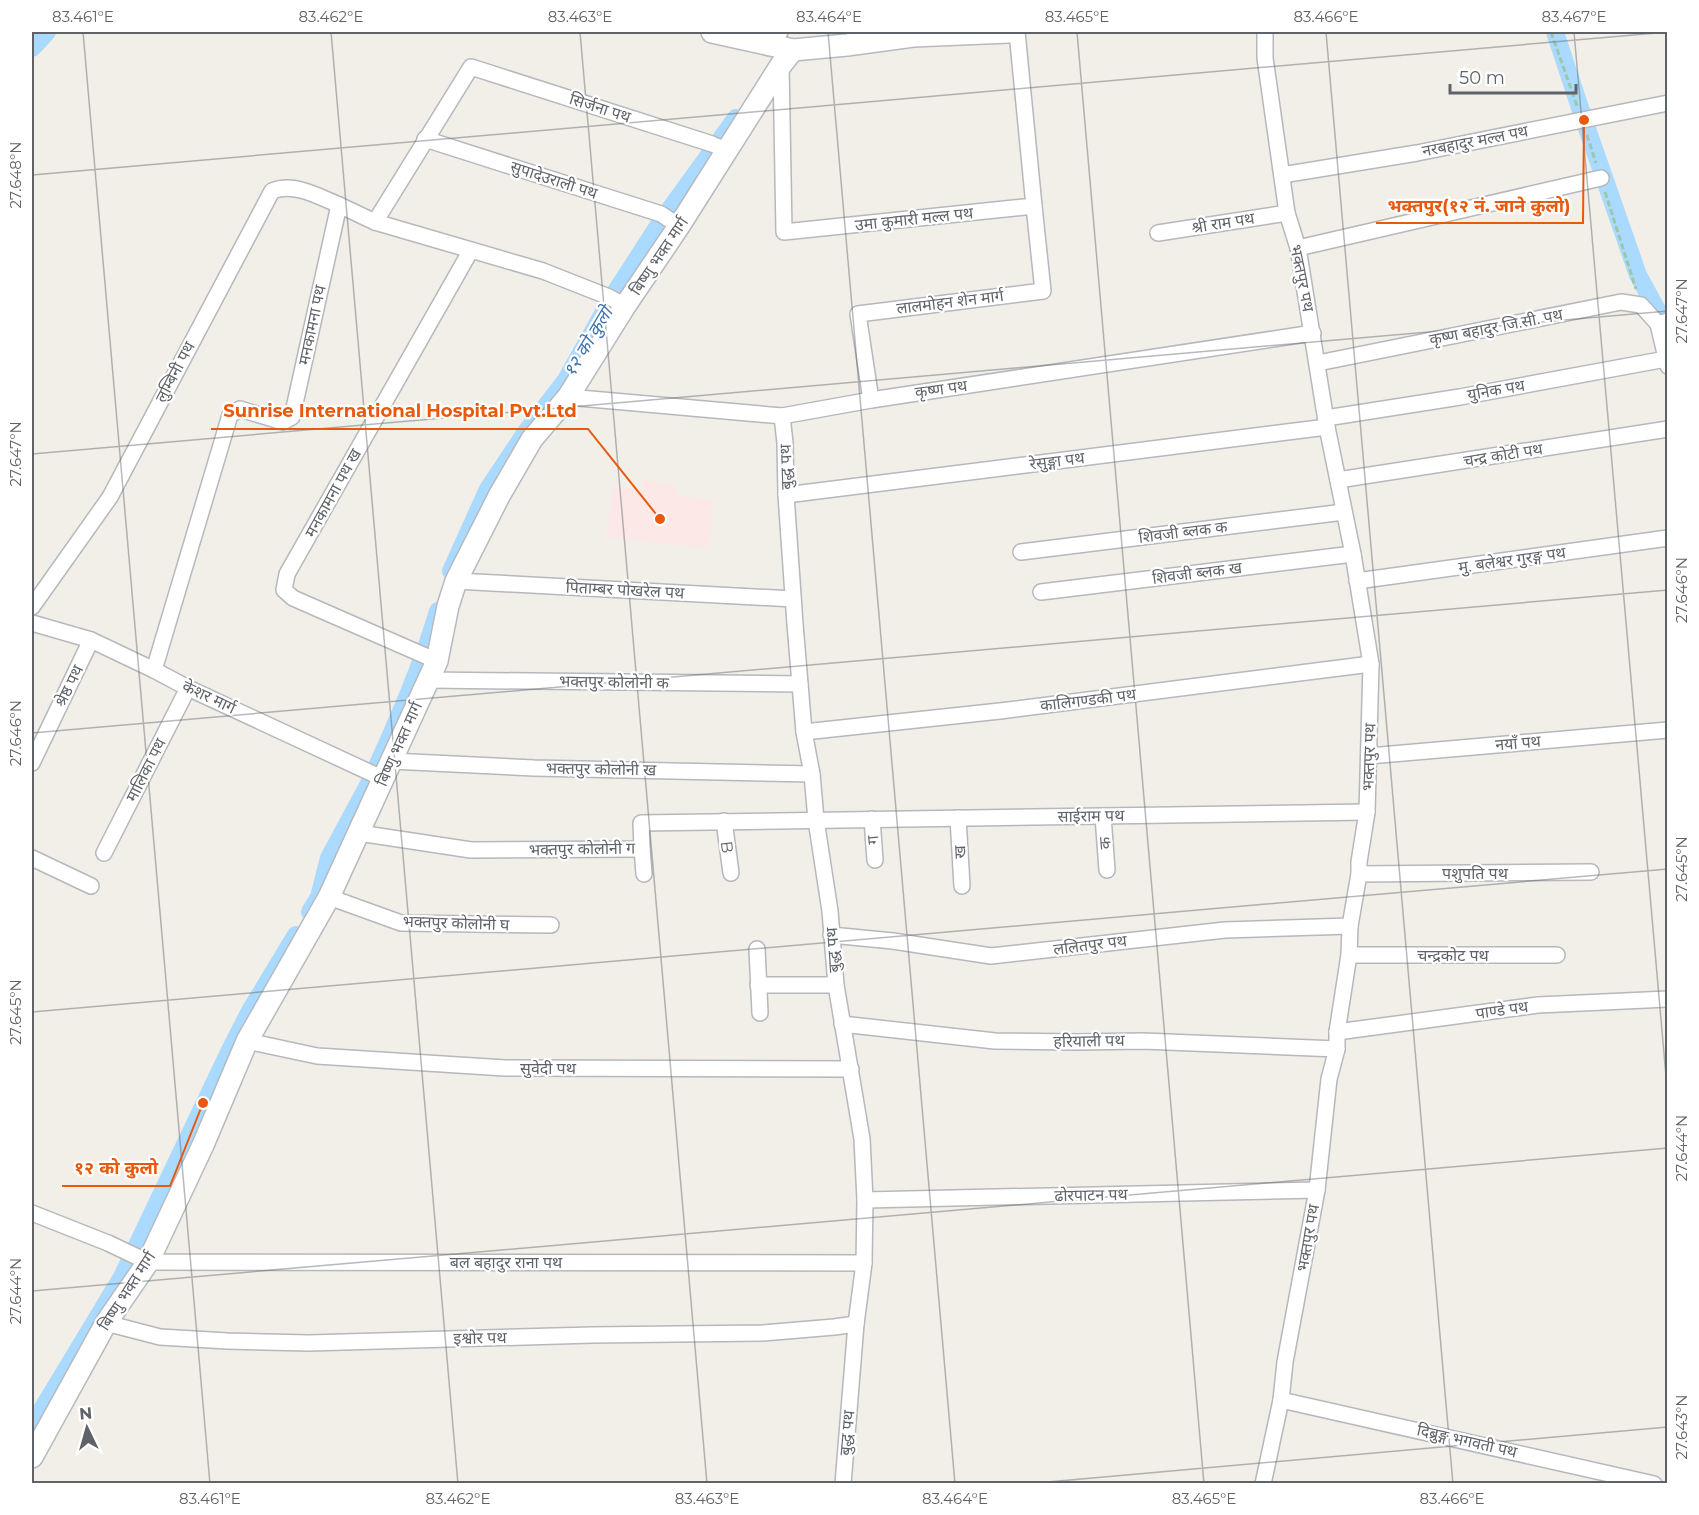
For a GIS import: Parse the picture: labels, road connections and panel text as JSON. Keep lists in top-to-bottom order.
{
  "streets": {
    "street": [
      "सिर्जना पथ",
      "नरबहादुर मल्ल पथ",
      "सुपादेउराली पथ",
      "उमा कुमारी मल्ल पथ",
      "श्री राम पथ",
      "बिष्णु भक्त मार्ग",
      "भक्तपुर पथ",
      "लालमोहन शेन मार्ग",
      "मनकामना पथ",
      "कृष्ण बहादुर जि.सी. पथ",
      "लुम्बिनी पथ",
      "कृष्ण पथ",
      "युनिक पथ",
      "चन्द्र कोटी पथ",
      "रेसुङ्गा पथ",
      "बुद्ध पथ",
      "मनकामना पथ ख",
      "शिवजी ब्लक क",
      "मु. बलेश्वर गुरङ्ग पथ",
      "शिवजी ब्लक ख",
      "पिताम्बर पोखरेल पथ",
      "भक्तपुर कोलोनी क",
      "श्रेष्ठ पथ",
      "केशर मार्ग",
      "कालिगण्डकी पथ",
      "नयाँ पथ",
      "भक्तपुर कोलोनी ख",
      "मालिका पथ",
      "साईराम पथ",
      "ग",
      "क",
      "B",
      "भक्तपुर कोलोनी ग",
      "ख",
      "पशुपति पथ",
      "भक्तपुर कोलोनी घ",
      "ललितपुर पथ",
      "चन्द्रकोट पथ",
      "पाण्डे पथ",
      "हरियाली पथ",
      "सुवेदी पथ",
      "ढोरपाटन पथ",
      "बल बहादुर राना पथ",
      "इश्वोर पथ",
      "दिब्रुङ्ग भगवती पथ"
    ]
  },
  "crossings": [
    ["सिर्जना पथ", "सुपादेउराली पथ"],
    ["सिर्जना पथ", "बिष्णु भक्त मार्ग"],
    ["नरबहादुर मल्ल पथ", "भक्तपुर पथ"],
    ["सुपादेउराली पथ", "बिष्णु भक्त मार्ग"],
    ["उमा कुमारी मल्ल पथ", "बिष्णु भक्त मार्ग"],
    ["उमा कुमारी मल्ल पथ", "लालमोहन शेन मार्ग"],
    ["श्री राम पथ", "भक्तपुर पथ"],
    ["बिष्णु भक्त मार्ग", "कृष्ण पथ"],
    ["बिष्णु भक्त मार्ग", "मनकामना पथ ख"],
    ["बिष्णु भक्त मार्ग", "पिताम्बर पोखरेल पथ"],
    ["बिष्णु भक्त मार्ग", "भक्तपुर कोलोनी क"],
    ["बिष्णु भक्त मार्ग", "केशर मार्ग"],
    ["बिष्णु भक्त मार्ग", "भक्तपुर कोलोनी ख"],
    ["बिष्णु भक्त मार्ग", "भक्तपुर कोलोनी ग"],
    ["बिष्णु भक्त मार्ग", "भक्तपुर कोलोनी घ"],
    ["बिष्णु भक्त मार्ग", "सुवेदी पथ"],
    ["बिष्णु भक्त मार्ग", "बल बहादुर राना पथ"],
    ["बिष्णु भक्त मार्ग", "इश्वोर पथ"],
    ["भक्तपुर पथ", "कृष्ण बहादुर जि.सी. पथ"],
    ["भक्तपुर पथ", "कृष्ण पथ"],
    ["भक्तपुर पथ", "युनिक पथ"],
    ["भक्तपुर पथ", "चन्द्र कोटी पथ"],
    ["भक्तपुर पथ", "रेसुङ्गा पथ"],
    ["भक्तपुर पथ", "शिवजी ब्लक क"],
    ["भक्तपुर पथ", "मु. बलेश्वर गुरङ्ग पथ"],
    ["भक्तपुर पथ", "शिवजी ब्लक ख"],
    ["भक्तपुर पथ", "कालिगण्डकी पथ"],
    ["भक्तपुर पथ", "नयाँ पथ"],
    ["भक्तपुर पथ", "साईराम पथ"],
    ["भक्तपुर पथ", "पशुपति पथ"],
    ["भक्तपुर पथ", "ललितपुर पथ"],
    ["भक्तपुर पथ", "चन्द्रकोट पथ"],
    ["भक्तपुर पथ", "पाण्डे पथ"],
    ["भक्तपुर पथ", "हरियाली पथ"],
    ["भक्तपुर पथ", "ढोरपाटन पथ"],
    ["भक्तपुर पथ", "दिब्रुङ्ग भगवती पथ"],
    ["लालमोहन शेन मार्ग", "कृष्ण पथ"],
    ["मनकामना पथ", "लुम्बिनी पथ"],
    ["मनकामना पथ", "केशर मार्ग"],
    ["कृष्ण पथ", "बुद्ध पथ"],
    ["युनिक पथ", "रेसुङ्गा पथ"],
    ["रेसुङ्गा पथ", "बुद्ध पथ"],
    ["बुद्ध पथ", "पिताम्बर पोखरेल पथ"],
    ["बुद्ध पथ", "भक्तपुर कोलोनी क"],
    ["बुद्ध पथ", "कालिगण्डकी पथ"],
    ["बुद्ध पथ", "भक्तपुर कोलोनी ख"],
    ["बुद्ध पथ", "साईराम पथ"],
    ["बुद्ध पथ", "भक्तपुर कोलोनी ग"],
    ["बुद्ध पथ", "ललितपुर पथ"],
    ["बुद्ध पथ", "हरियाली पथ"],
    ["बुद्ध पथ", "सुवेदी पथ"],
    ["बुद्ध पथ", "ढोरपाटन पथ"],
    ["बुद्ध पथ", "बल बहादुर राना पथ"],
    ["बुद्ध पथ", "इश्वोर पथ"],
    ["मनकामना पथ ख", "भक्तपुर कोलोनी क"],
    ["श्रेष्ठ पथ", "केशर मार्ग"],
    ["केशर मार्ग", "भक्तपुर कोलोनी ख"],
    ["केशर मार्ग", "मालिका पथ"],
    ["साईराम पथ", "ग"],
    ["साईराम पथ", "क"],
    ["साईराम पथ", "भक्तपुर कोलोनी ग"],
    ["साईराम पथ", "ख"],
    ["B", "भक्तपुर कोलोनी ग"]
  ],
  "water": ["१२ को कुलो"],
  "places": ["भक्तपुर(१२ नं. जाने कुलो)", "Sunrise International Hospital Pvt.Ltd", "१२ को कुलो"],
  "scale_bar": "50 m",
  "north": "top",
  "coordinates": [
    "83.461°E",
    "83.462°E",
    "83.463°E",
    "83.464°E",
    "83.465°E",
    "83.466°E",
    "83.467°E",
    "27.648°N",
    "27.647°N",
    "27.646°N",
    "27.645°N",
    "27.644°N",
    "27.643°N"
  ]
}
